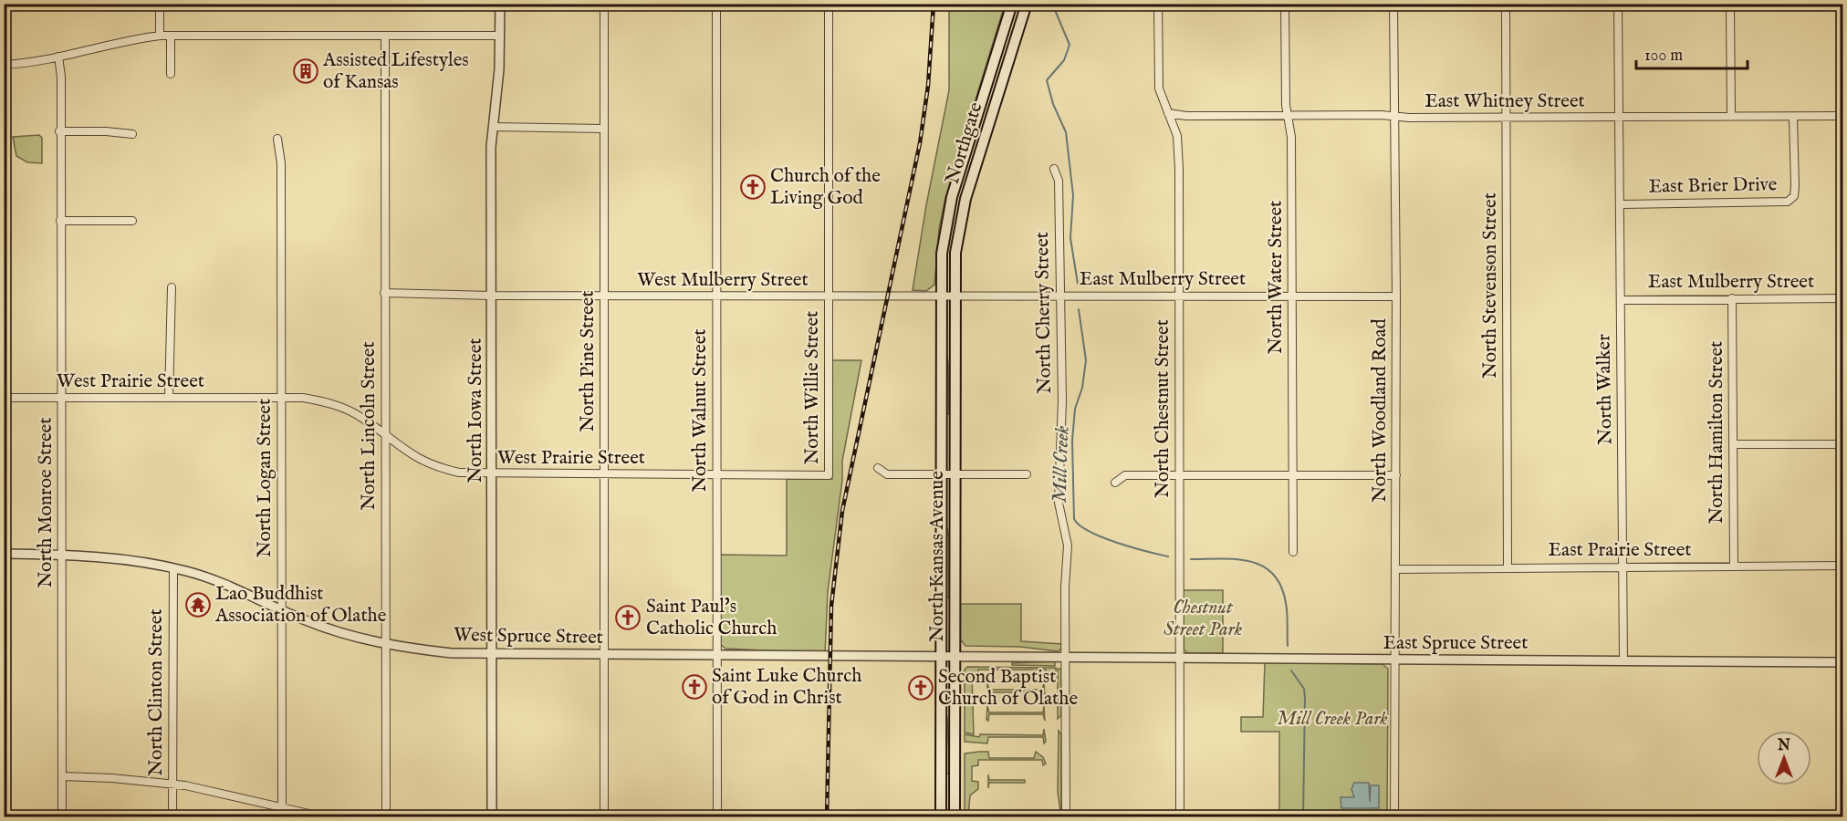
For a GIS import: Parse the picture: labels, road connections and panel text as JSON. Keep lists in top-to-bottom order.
{
  "streets": {
    "main road": ["Northgate", "North Kansas Avenue"],
    "street": [
      "East Whitney Street",
      "East Brier Drive",
      "North Water Street",
      "East Mulberry Street",
      "West Mulberry Street",
      "North Stevenson Street",
      "North Cherry Street",
      "North Pine Street",
      "West Prairie Street",
      "North Willie Street",
      "North Walker",
      "North Chestnut Street",
      "North Iowa Street",
      "North Walnut Street",
      "North Woodland Road",
      "North Lincoln Street",
      "North Hamilton Street",
      "North Logan Street",
      "North Monroe Street",
      "East Prairie Street",
      "West Spruce Street",
      "East Spruce Street",
      "North Clinton Street"
    ]
  },
  "crossings": [
    ["East Whitney Street", "East Brier Drive"],
    ["East Whitney Street", "North Water Street"],
    ["East Whitney Street", "North Stevenson Street"],
    ["East Whitney Street", "North Walker"],
    ["East Whitney Street", "North Chestnut Street"],
    ["East Whitney Street", "North Woodland Road"],
    ["Northgate", "West Mulberry Street"],
    ["Northgate", "North Kansas Avenue"],
    ["East Brier Drive", "North Walker"],
    ["North Water Street", "East Mulberry Street"],
    ["East Mulberry Street", "West Mulberry Street"],
    ["East Mulberry Street", "North Cherry Street"],
    ["East Mulberry Street", "North Walker"],
    ["East Mulberry Street", "North Chestnut Street"],
    ["East Mulberry Street", "North Woodland Road"],
    ["East Mulberry Street", "North Hamilton Street"],
    ["West Mulberry Street", "North Cherry Street"],
    ["West Mulberry Street", "North Pine Street"],
    ["West Mulberry Street", "North Willie Street"],
    ["West Mulberry Street", "North Iowa Street"],
    ["West Mulberry Street", "North Walnut Street"],
    ["West Mulberry Street", "North Lincoln Street"],
    ["West Mulberry Street", "North Kansas Avenue"],
    ["North Stevenson Street", "East Prairie Street"],
    ["North Cherry Street", "West Spruce Street"],
    ["North Cherry Street", "East Spruce Street"],
    ["North Pine Street", "West Prairie Street"],
    ["North Pine Street", "West Spruce Street"],
    ["West Prairie Street", "North Willie Street"],
    ["West Prairie Street", "North Iowa Street"],
    ["West Prairie Street", "North Walnut Street"],
    ["West Prairie Street", "North Lincoln Street"],
    ["West Prairie Street", "North Logan Street"],
    ["West Prairie Street", "North Monroe Street"],
    ["North Walker", "East Prairie Street"],
    ["North Walker", "East Spruce Street"],
    ["North Chestnut Street", "East Spruce Street"],
    ["North Iowa Street", "West Spruce Street"],
    ["North Walnut Street", "West Spruce Street"],
    ["North Woodland Road", "East Prairie Street"],
    ["North Woodland Road", "East Spruce Street"],
    ["North Lincoln Street", "West Spruce Street"],
    ["North Hamilton Street", "East Prairie Street"],
    ["North Logan Street", "West Spruce Street"],
    ["North Monroe Street", "West Spruce Street"],
    ["North Kansas Avenue", "West Spruce Street"],
    ["West Spruce Street", "East Spruce Street"],
    ["West Spruce Street", "North Clinton Street"]
  ],
  "water": ["Mill Creek"],
  "parks": ["Chestnut Street Park", "Mill Creek Park"],
  "places": {
    "building": ["Assisted Lifestyles of Kansas"],
    "church": [
      "Church of the Living God",
      "Saint Paul's Catholic Church",
      "Saint Luke Church of God in Christ",
      "Second Baptist Church of Olathe"
    ],
    "temple": ["Lao Buddhist Association of Olathe"]
  },
  "scale_bar": "100 m",
  "north": "top"
}
